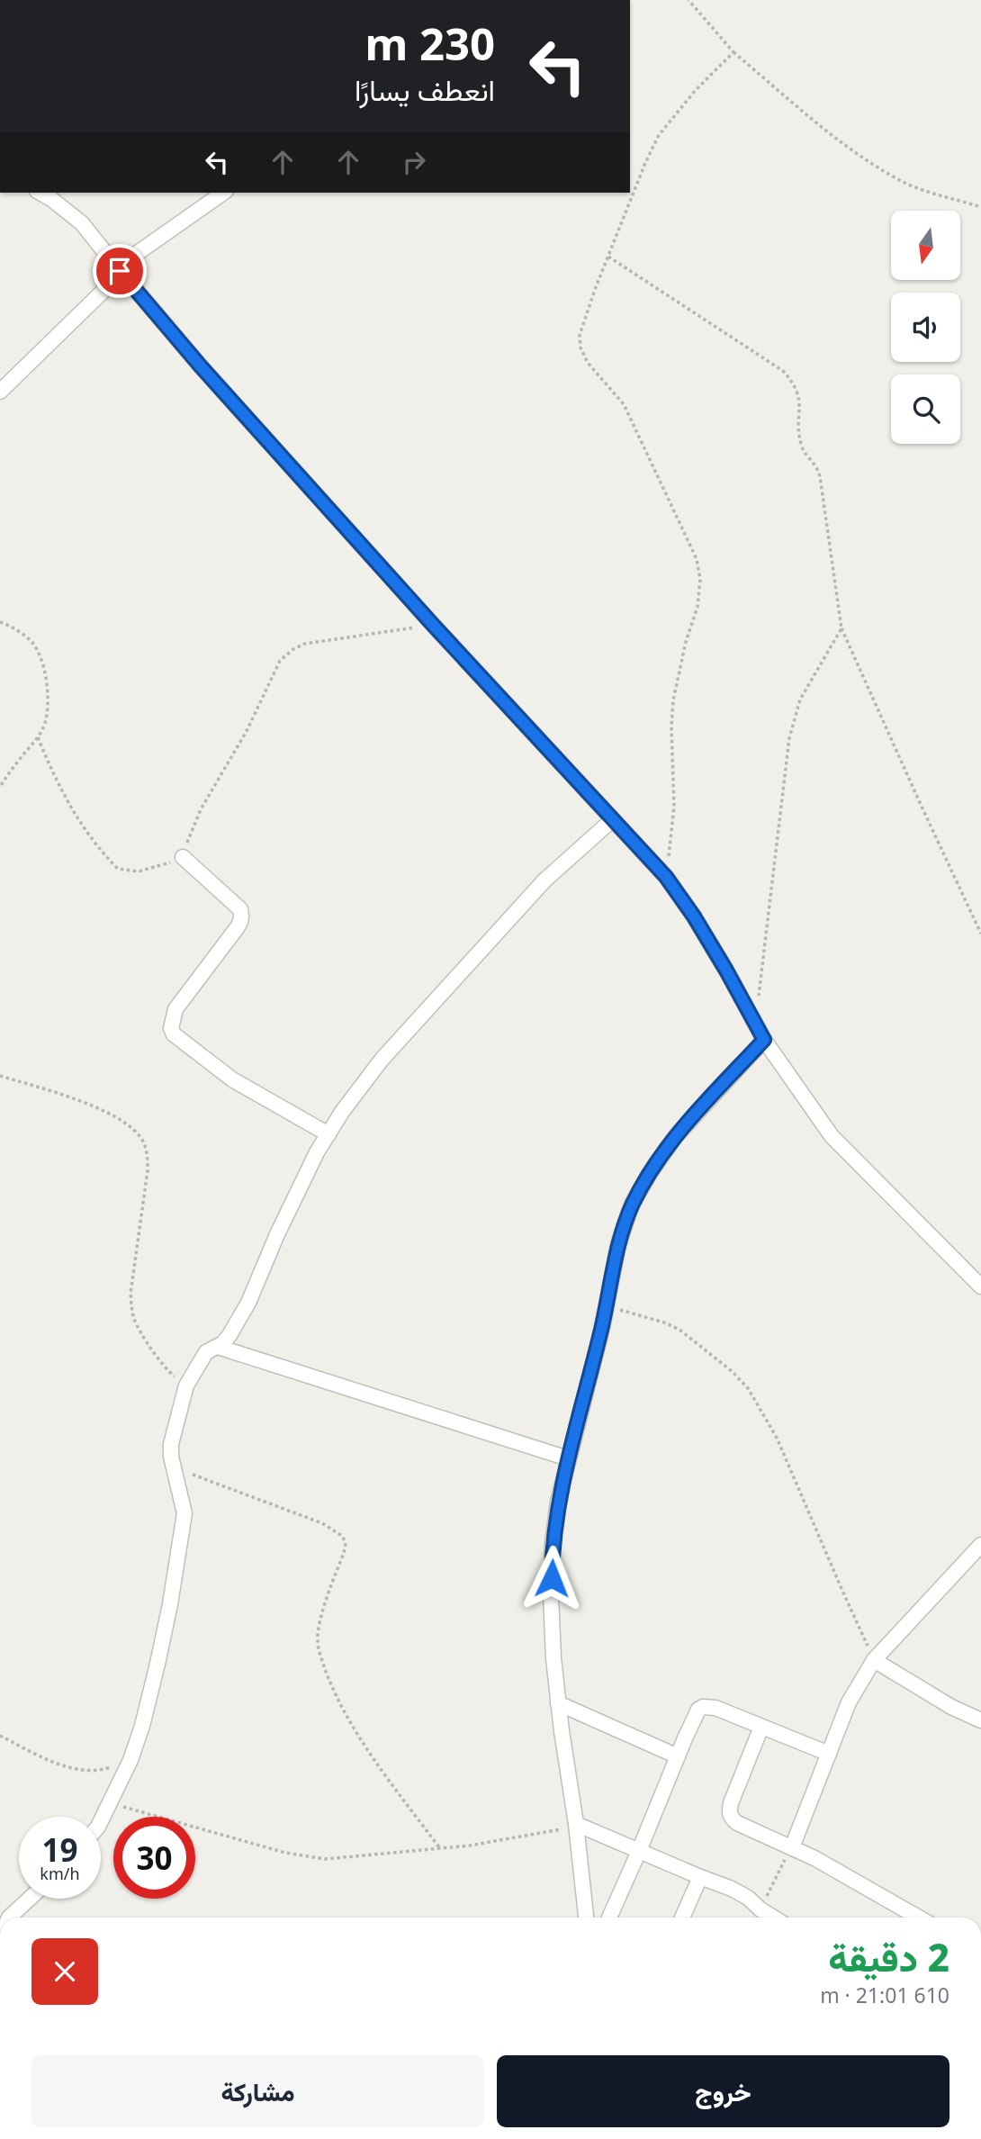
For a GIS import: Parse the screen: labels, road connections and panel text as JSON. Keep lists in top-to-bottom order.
{
  "north": "bottom",
  "page": {
    "turn": ["230 m", "انعطف يسارًا"],
    "speed": "19 km/h",
    "limit": "30",
    "heading": ["2 دقيقة", "610 m · 21:01"],
    "buttons": ["خروج", "مشاركة"]
  }
}
